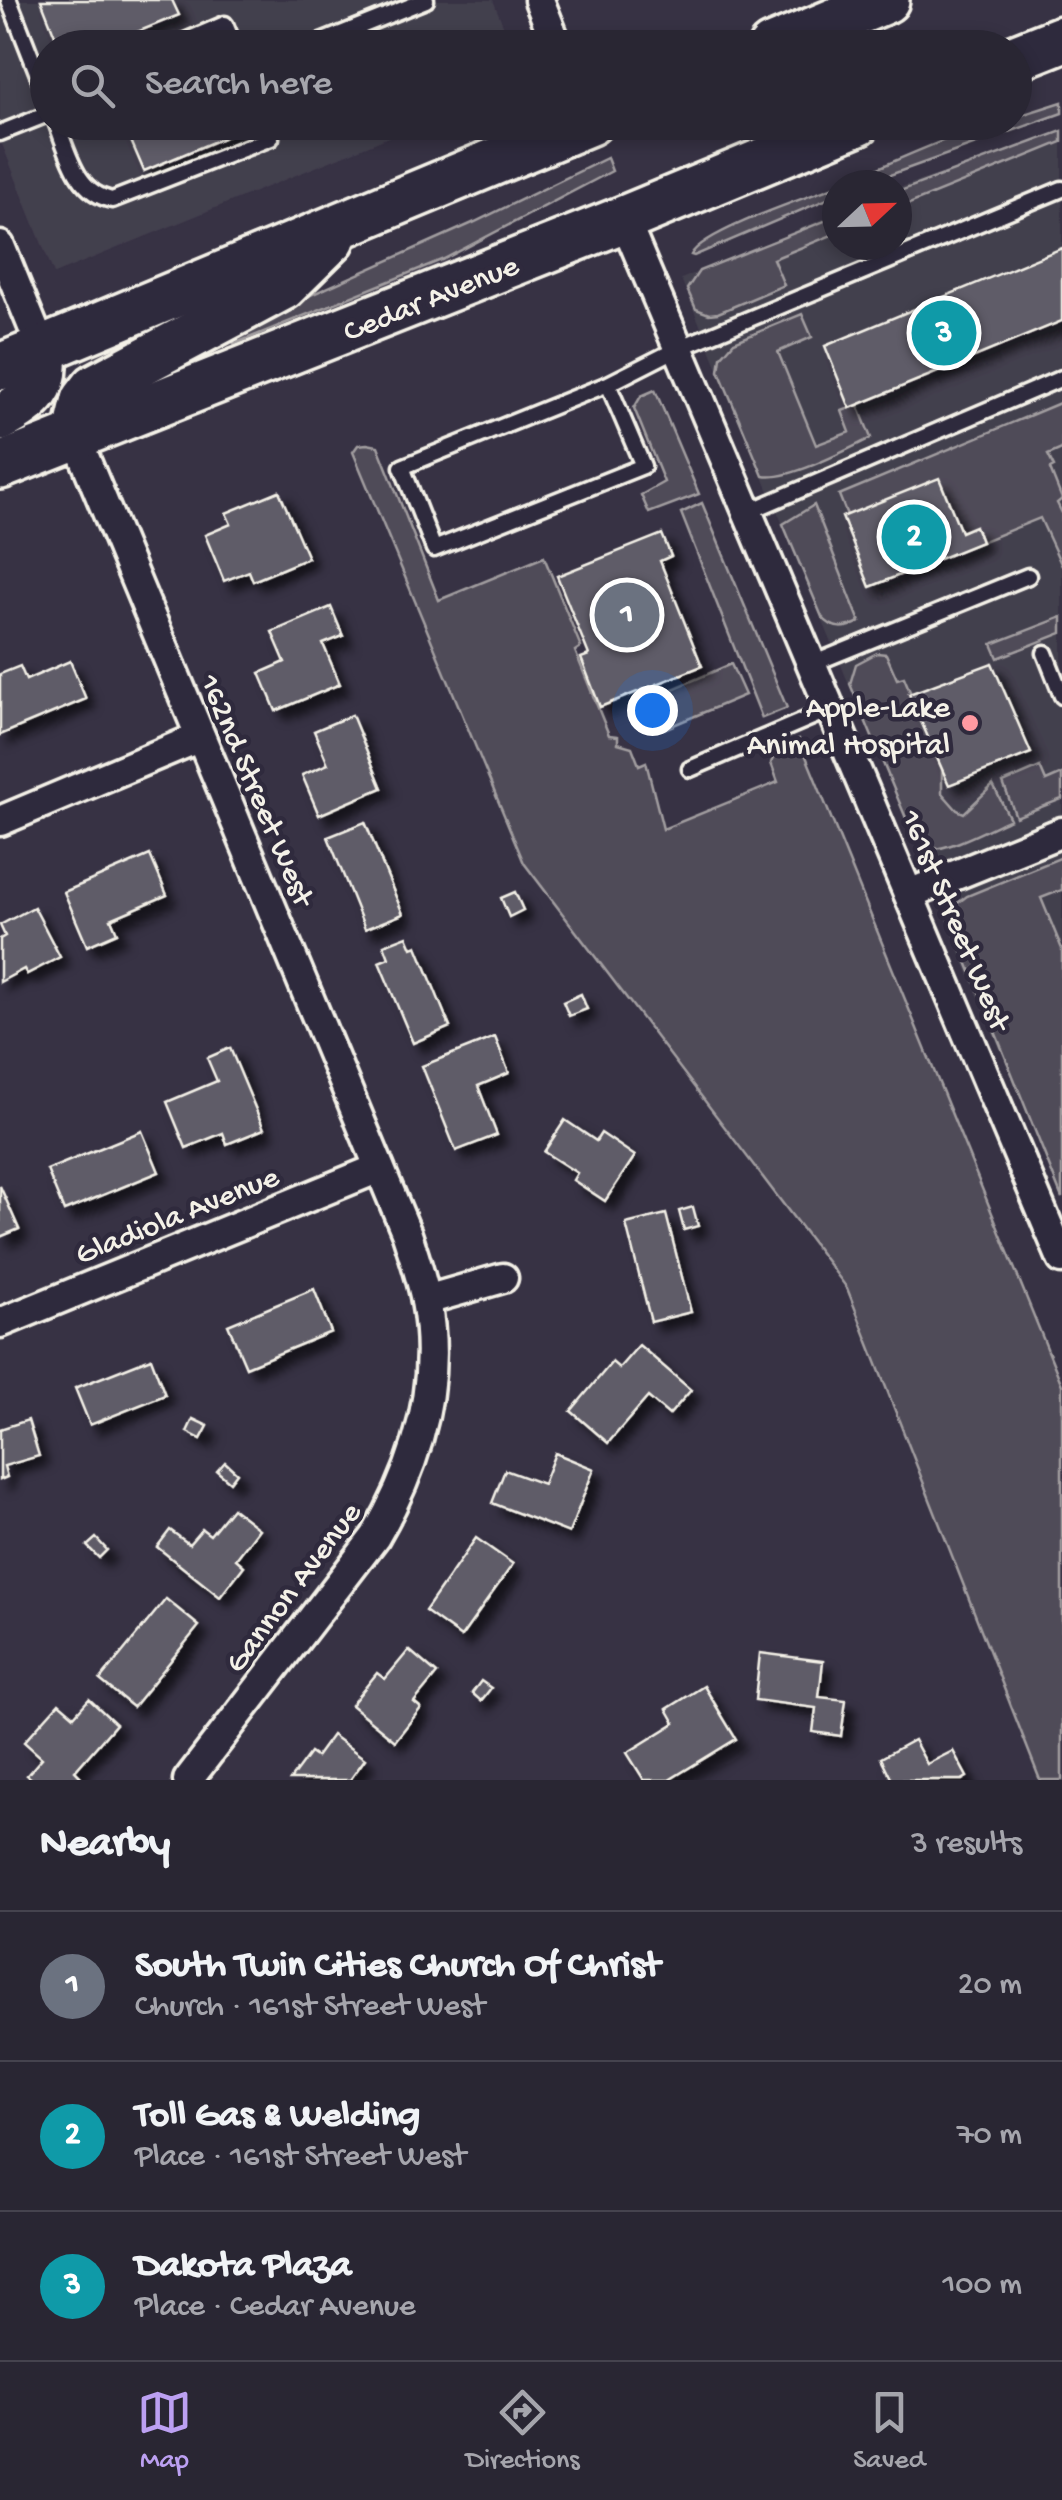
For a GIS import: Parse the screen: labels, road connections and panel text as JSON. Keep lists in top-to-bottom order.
{
  "streets": {
    "main road": ["Cedar Avenue"],
    "street": [
      "162nd Street West",
      "161st Street West",
      "Gladiola Avenue",
      "Gannon Avenue"
    ]
  },
  "crossings": [
    ["Cedar Avenue", "162nd Street West"],
    ["Cedar Avenue", "161st Street West"],
    ["162nd Street West", "Gladiola Avenue"],
    ["162nd Street West", "Gannon Avenue"],
    ["Gladiola Avenue", "Gannon Avenue"]
  ],
  "places": ["Apple-Lake Animal Hospital"],
  "north": "right",
  "page": {
    "search": "Search here",
    "pins": ["3", "2", "1"],
    "heading": ["Nearby", "3 results"],
    "list": [
      {
        "mark": "1",
        "name": "South Twin Cities Church Of Christ",
        "note": "Church · 161st Street West",
        "value": "20 m"
      },
      {
        "mark": "2",
        "name": "Toll Gas & Welding",
        "note": "Place · 161st Street West",
        "value": "70 m"
      },
      {
        "mark": "3",
        "name": "Dakota Plaza",
        "note": "Place · Cedar Avenue",
        "value": "100 m"
      }
    ],
    "nav": ["Map", "Directions", "Saved"]
  }
}
